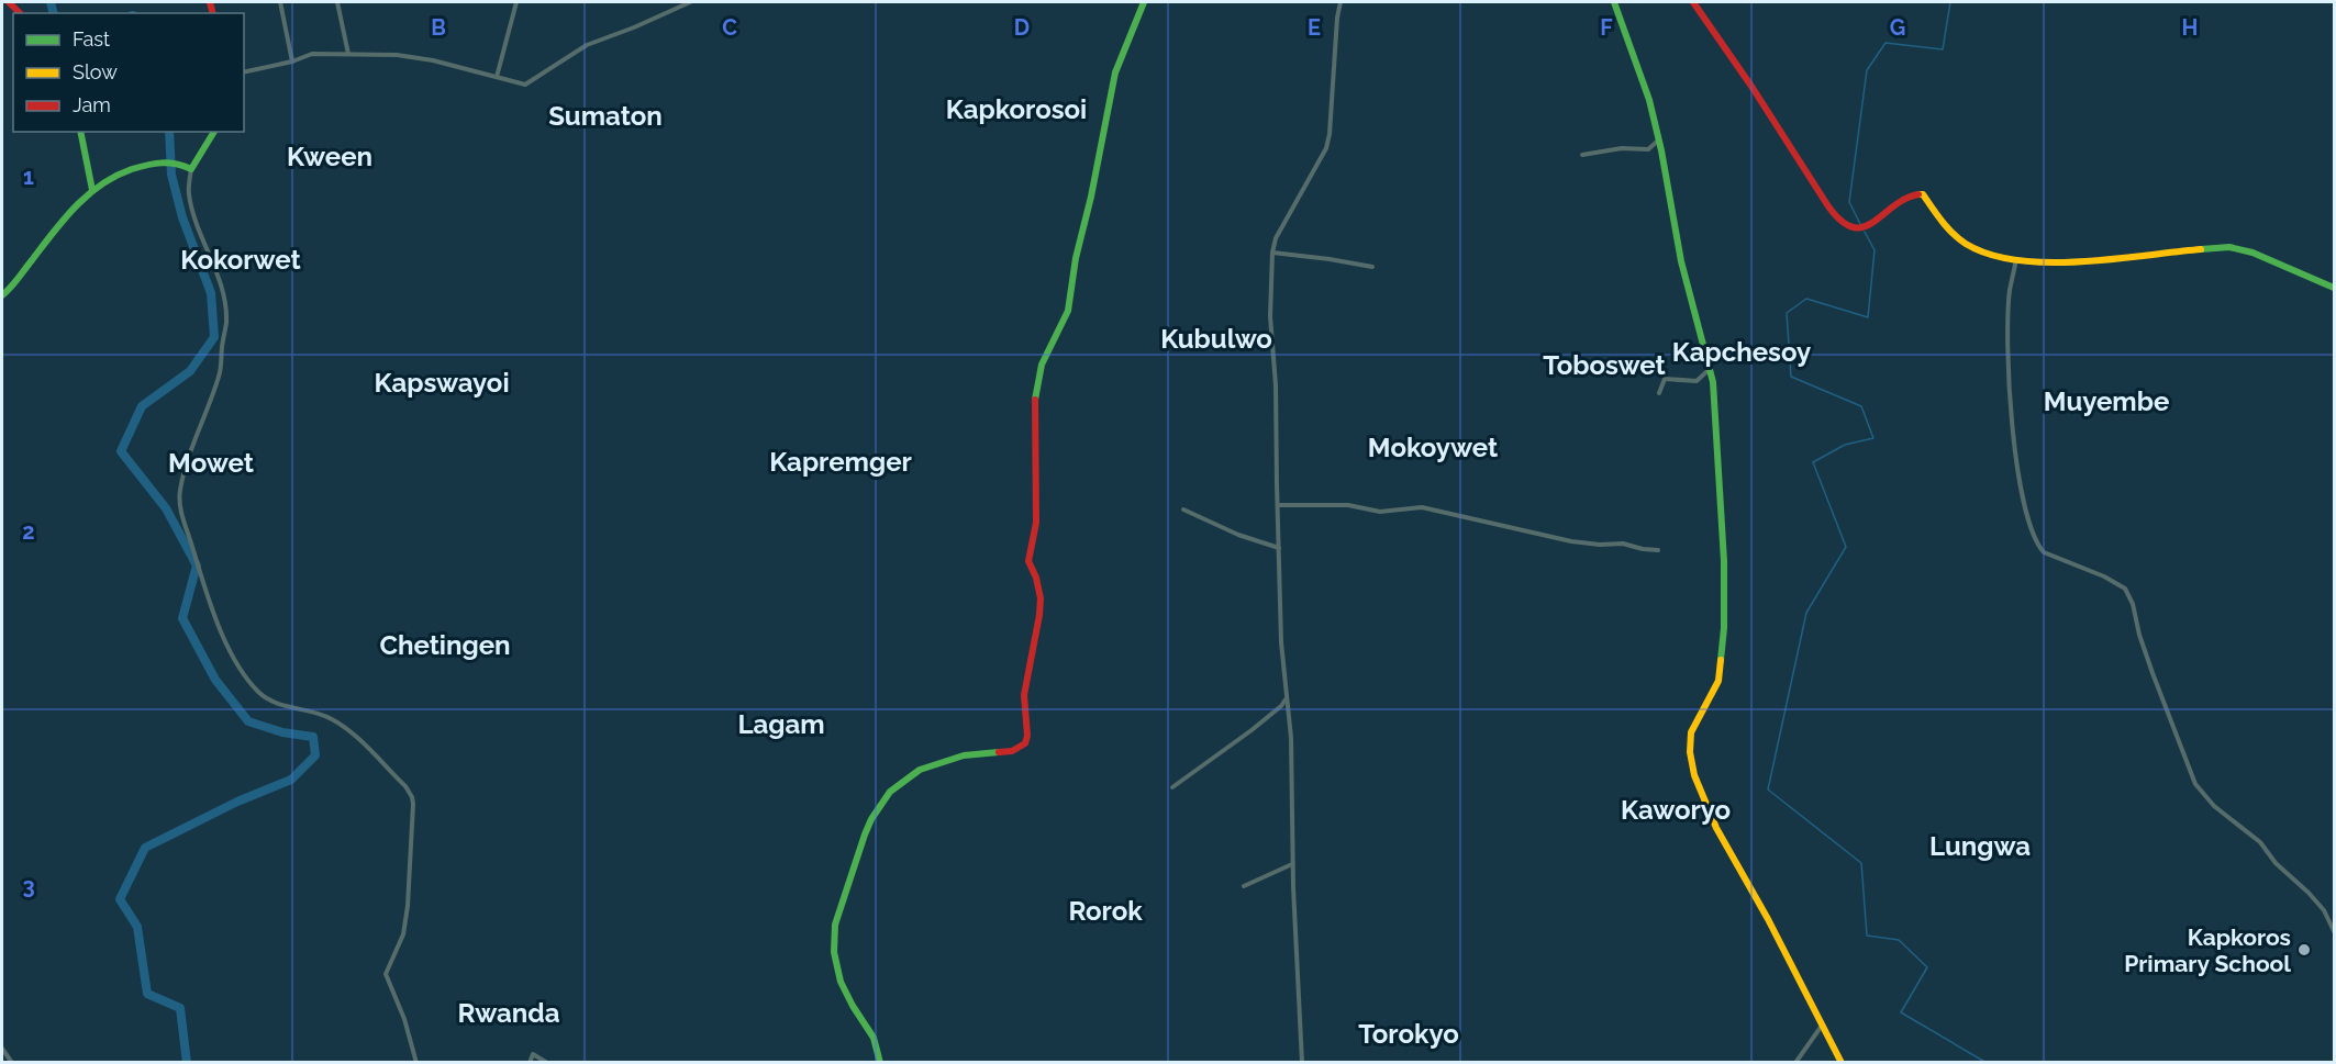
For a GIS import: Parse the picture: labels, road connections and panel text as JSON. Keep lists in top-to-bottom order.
{
  "districts": [
    "Kapkorosoi",
    "Sumaton",
    "Kween",
    "Kokorwet",
    "Kubulwo",
    "Kapchesoy",
    "Toboswet",
    "Kapswayoi",
    "Muyembe",
    "Mokoywet",
    "Kapremger",
    "Mowet",
    "Chetingen",
    "Lagam",
    "Kaworyo",
    "Lungwa",
    "Rorok",
    "Rwanda",
    "Torokyo"
  ],
  "places": ["Kapkoros Primary School"],
  "legend": ["Fast", "Slow", "Jam"],
  "grid": {
    "columns": [
      "B",
      "C",
      "D",
      "E",
      "F",
      "G",
      "H"
    ],
    "rows": ["1", "2", "3"]
  }
}
